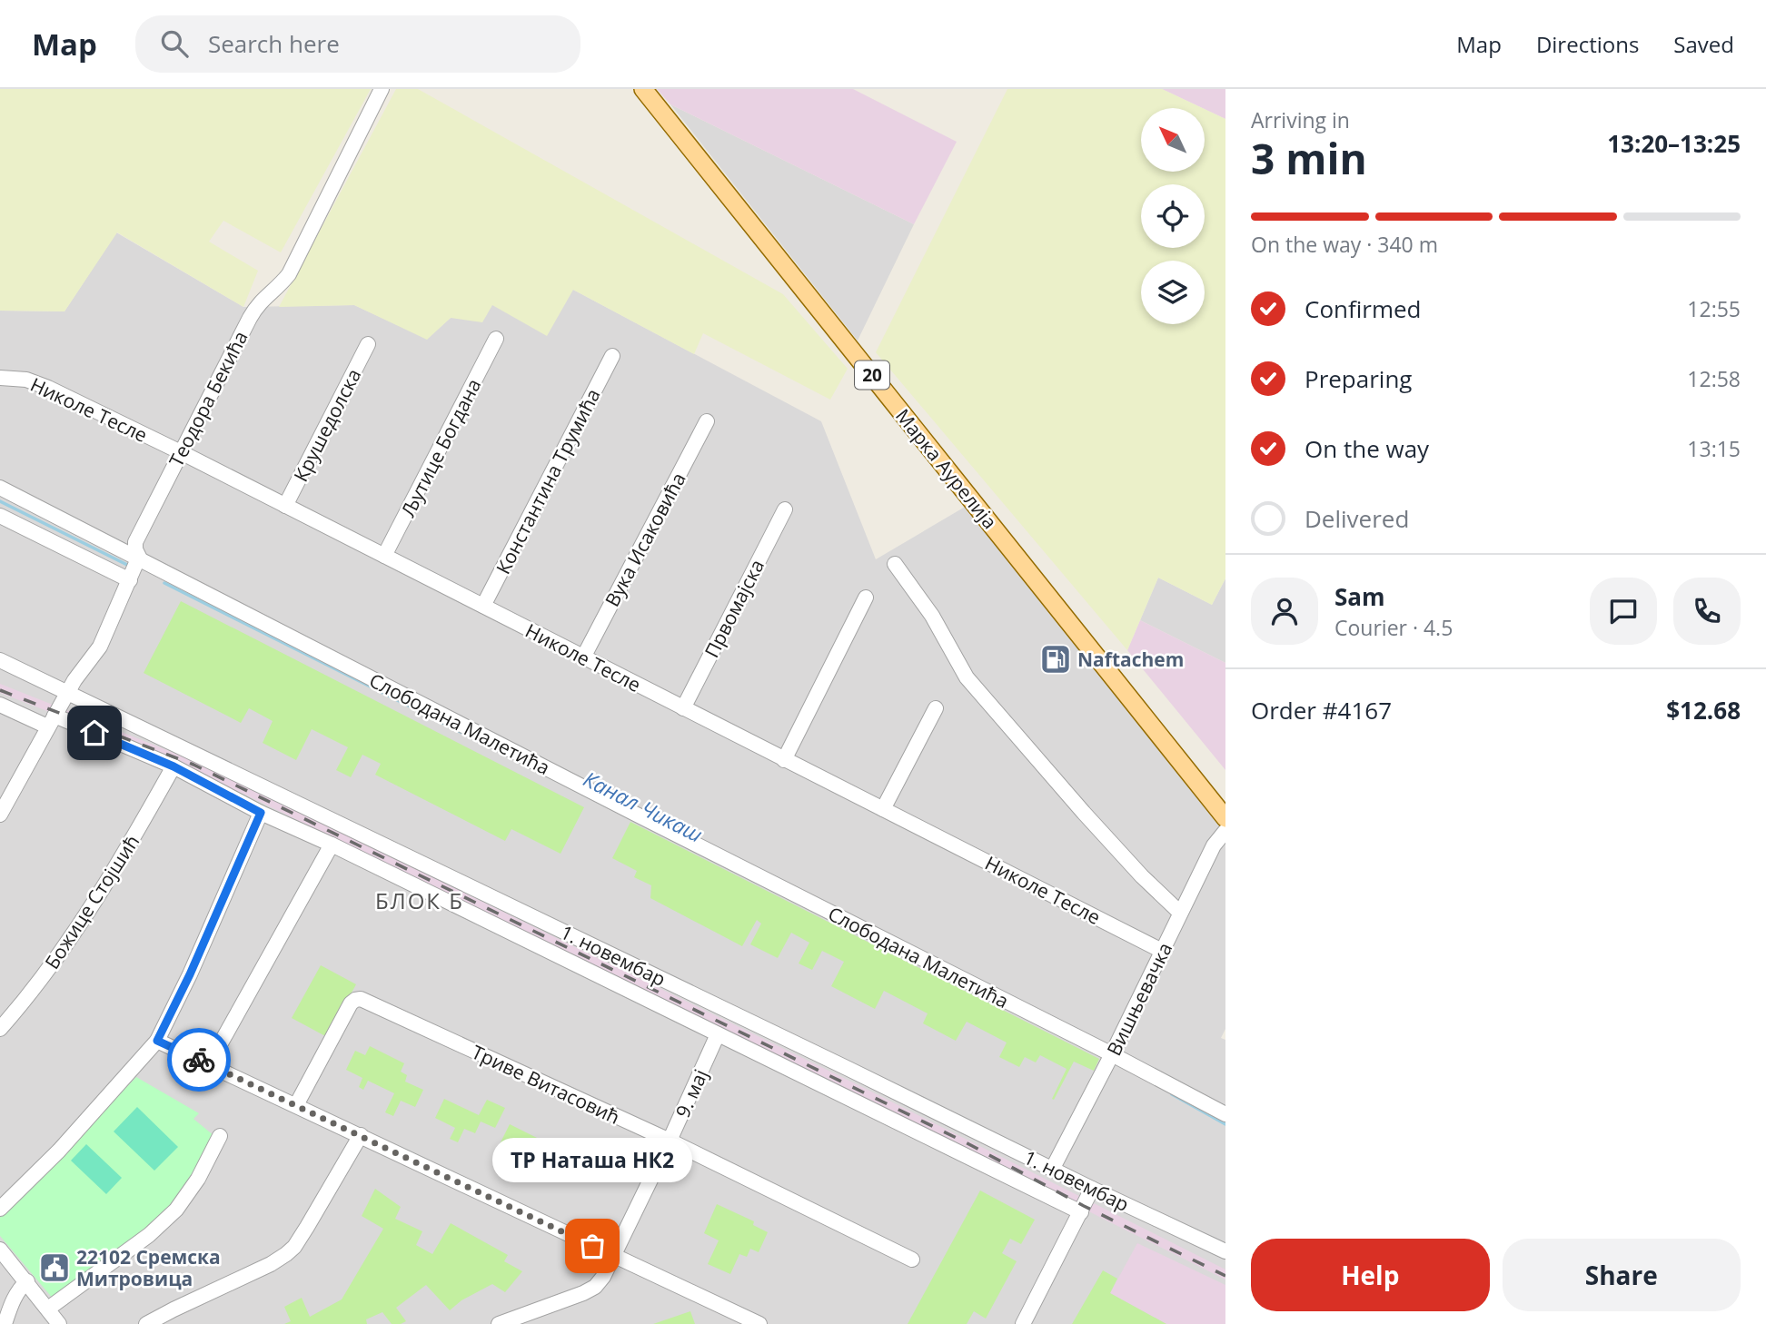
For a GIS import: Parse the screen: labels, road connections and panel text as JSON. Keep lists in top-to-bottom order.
{
  "streets": {
    "main road": ["20", "Марка Аурелија"],
    "street": [
      "Теодора Бекића",
      "Николе Тесле",
      "Крушедолска",
      "Љутице Богдана",
      "Константина Трумића",
      "Вука Исаковића",
      "Првомајска",
      "Слободана Малетића",
      "Божице Стојшић",
      "1. новембар",
      "Вишњевачка",
      "Триве Витасовић",
      "9. мај"
    ]
  },
  "crossings": [
    ["Теодора Бекића", "Николе Тесле"],
    ["Теодора Бекића", "Слободана Малетића"],
    ["Теодора Бекића", "1. новембар"],
    ["Николе Тесле", "Крушедолска"],
    ["Николе Тесле", "Љутице Богдана"],
    ["Николе Тесле", "Константина Трумића"],
    ["Николе Тесле", "Вука Исаковића"],
    ["Николе Тесле", "Првомајска"],
    ["Николе Тесле", "Вишњевачка"],
    ["Слободана Малетића", "Вишњевачка"],
    ["Божице Стојшић", "1. новембар"],
    ["1. новембар", "Вишњевачка"],
    ["1. новембар", "9. мај"],
    ["Триве Витасовић", "9. мај"]
  ],
  "districts": ["БЛОК Б"],
  "water": ["Канал Чикаш"],
  "places": {
    "fuel station": ["Naftachem"],
    "other": ["ТР Наташа НК2"],
    "public building": ["22102 Сремска Митровица"]
  },
  "north": "top left",
  "page": {
    "header": "Map",
    "search": "Search here",
    "nav": ["Map", "Directions", "Saved"],
    "heading": ["3 min", "Arriving in", "13:20–13:25"],
    "panel": [
      "Sam",
      "Courier · 4.5",
      "Order #4167",
      "$12.68"
    ],
    "bar": "On the way · 340 m",
    "list": [
      ["Confirmed", "12:55"],
      ["Preparing", "12:58"],
      ["On the way", "13:15"],
      "Delivered"
    ],
    "bubble": "ТР Наташа НК2",
    "buttons": ["Help", "Share"]
  }
}
